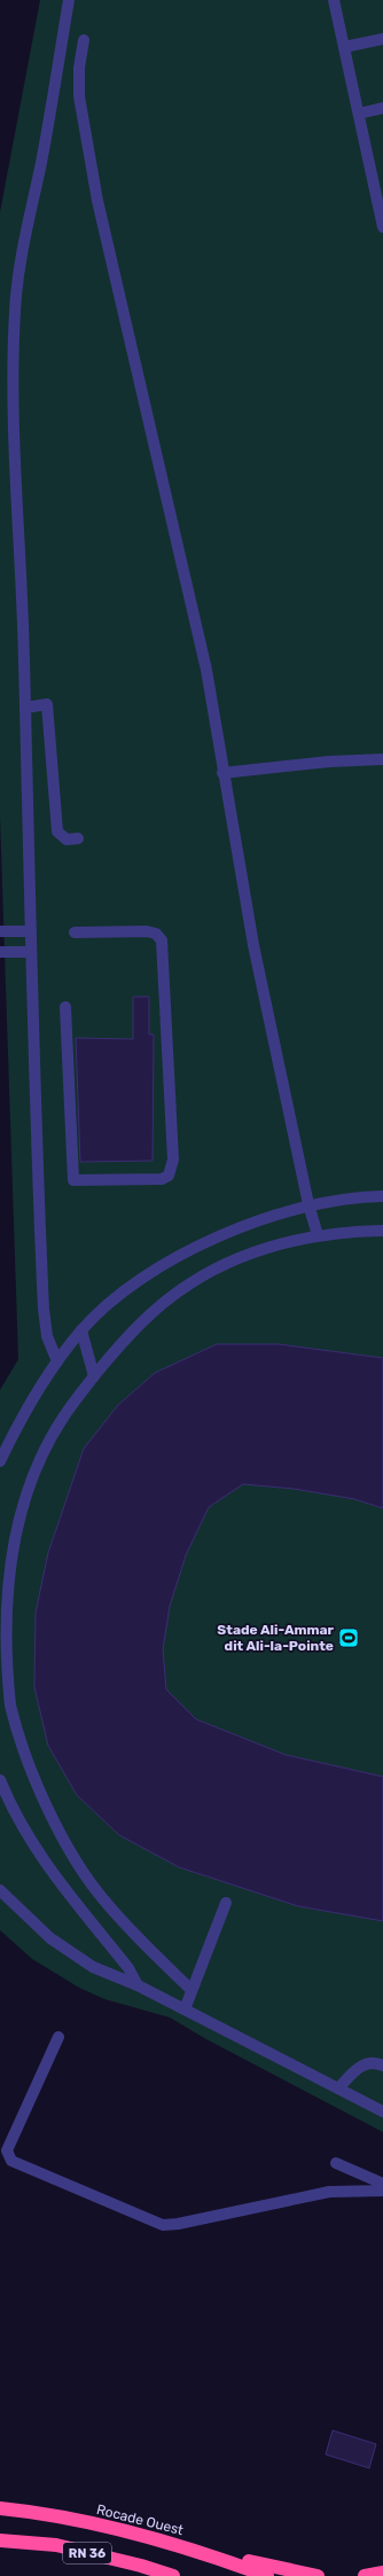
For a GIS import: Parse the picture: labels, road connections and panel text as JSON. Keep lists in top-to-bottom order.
{
  "streets": {
    "highway": ["Rocade Ouest", "RN 36"]
  },
  "places": {
    "sports": ["Stade Ali-Ammar dit Ali-la-Pointe"]
  }
}
